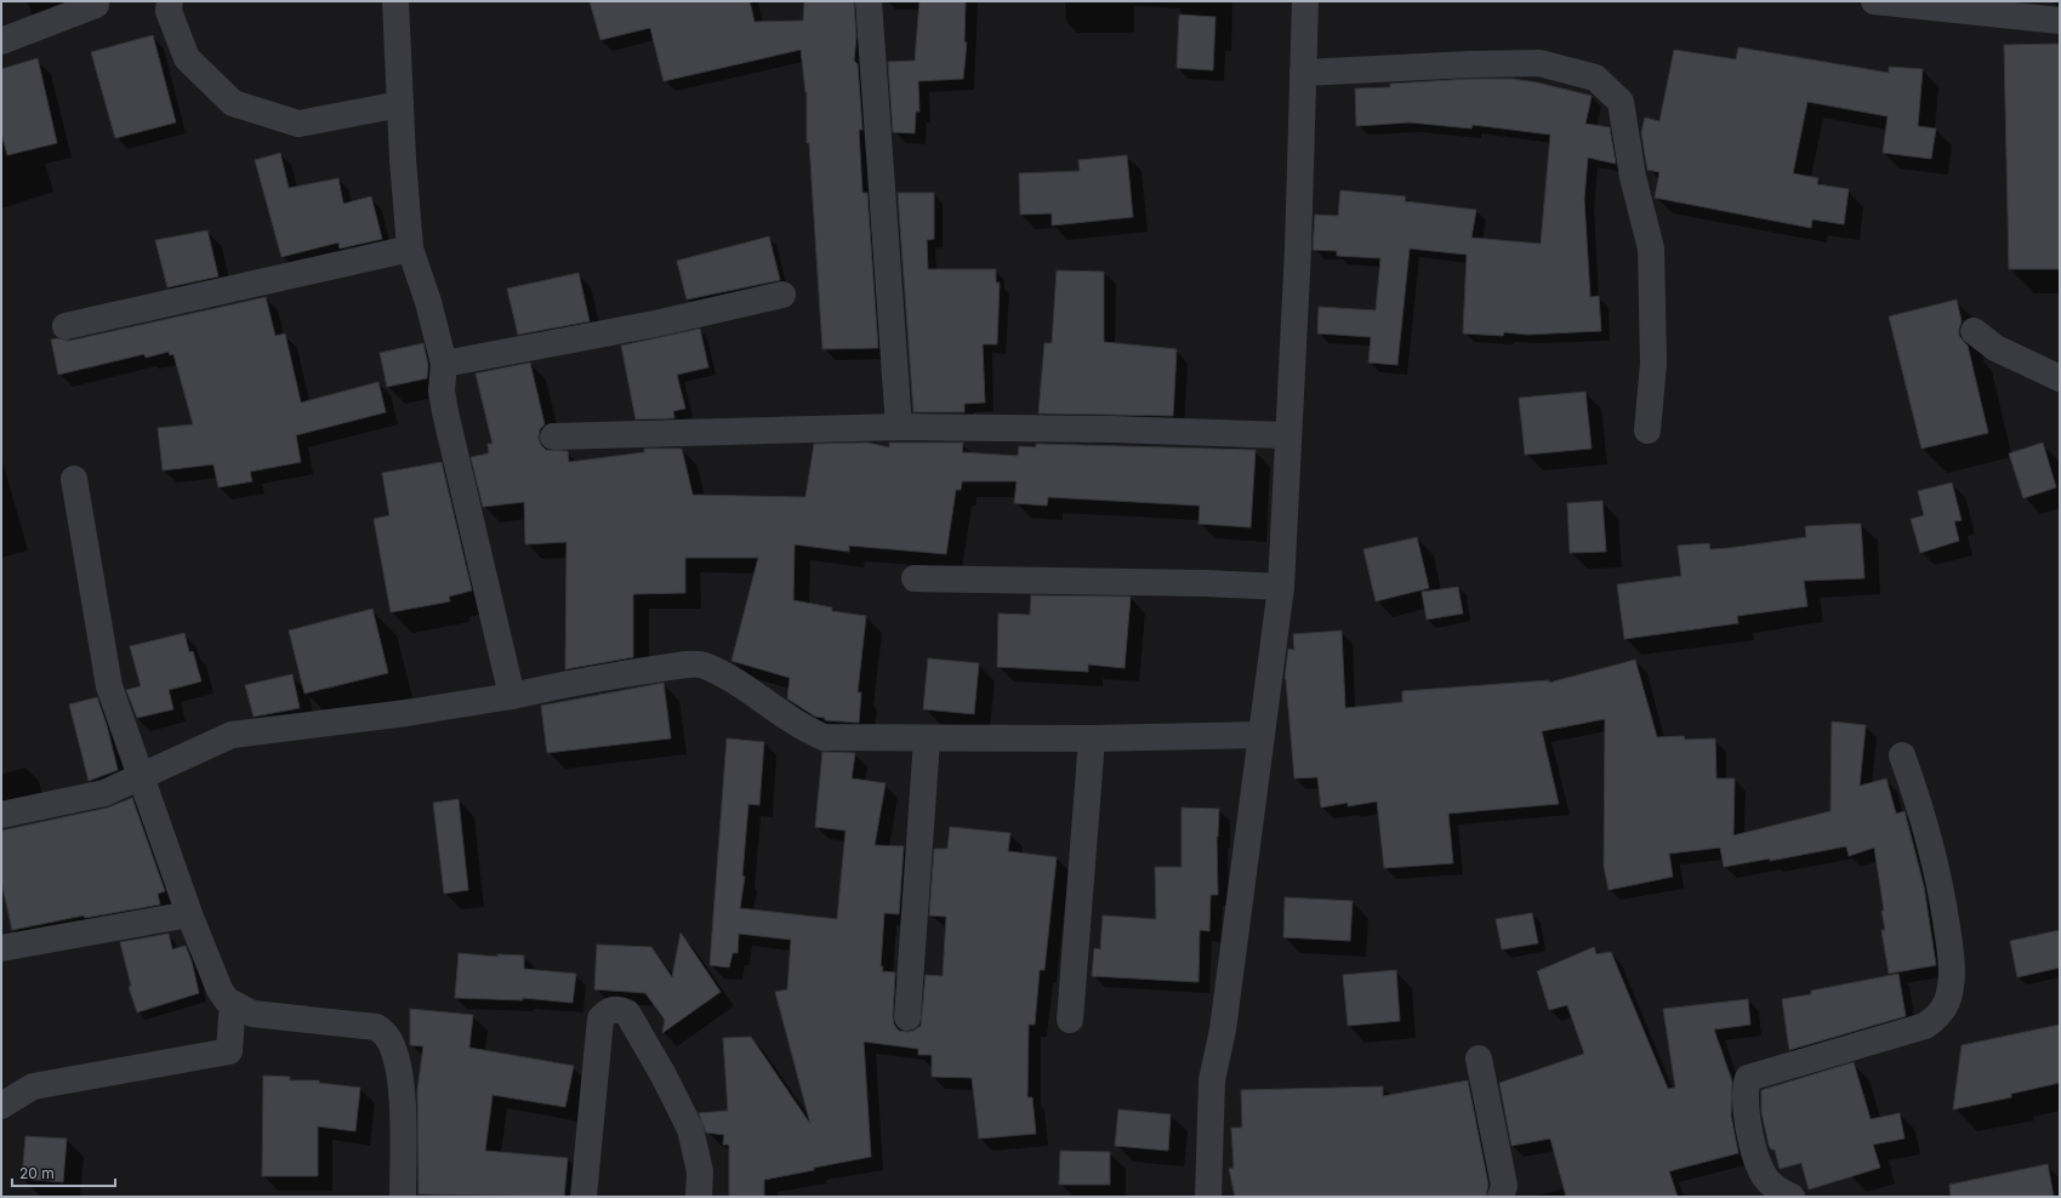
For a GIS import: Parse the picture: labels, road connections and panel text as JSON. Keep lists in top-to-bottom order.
{
  "scale_bar": "20 m"
}
